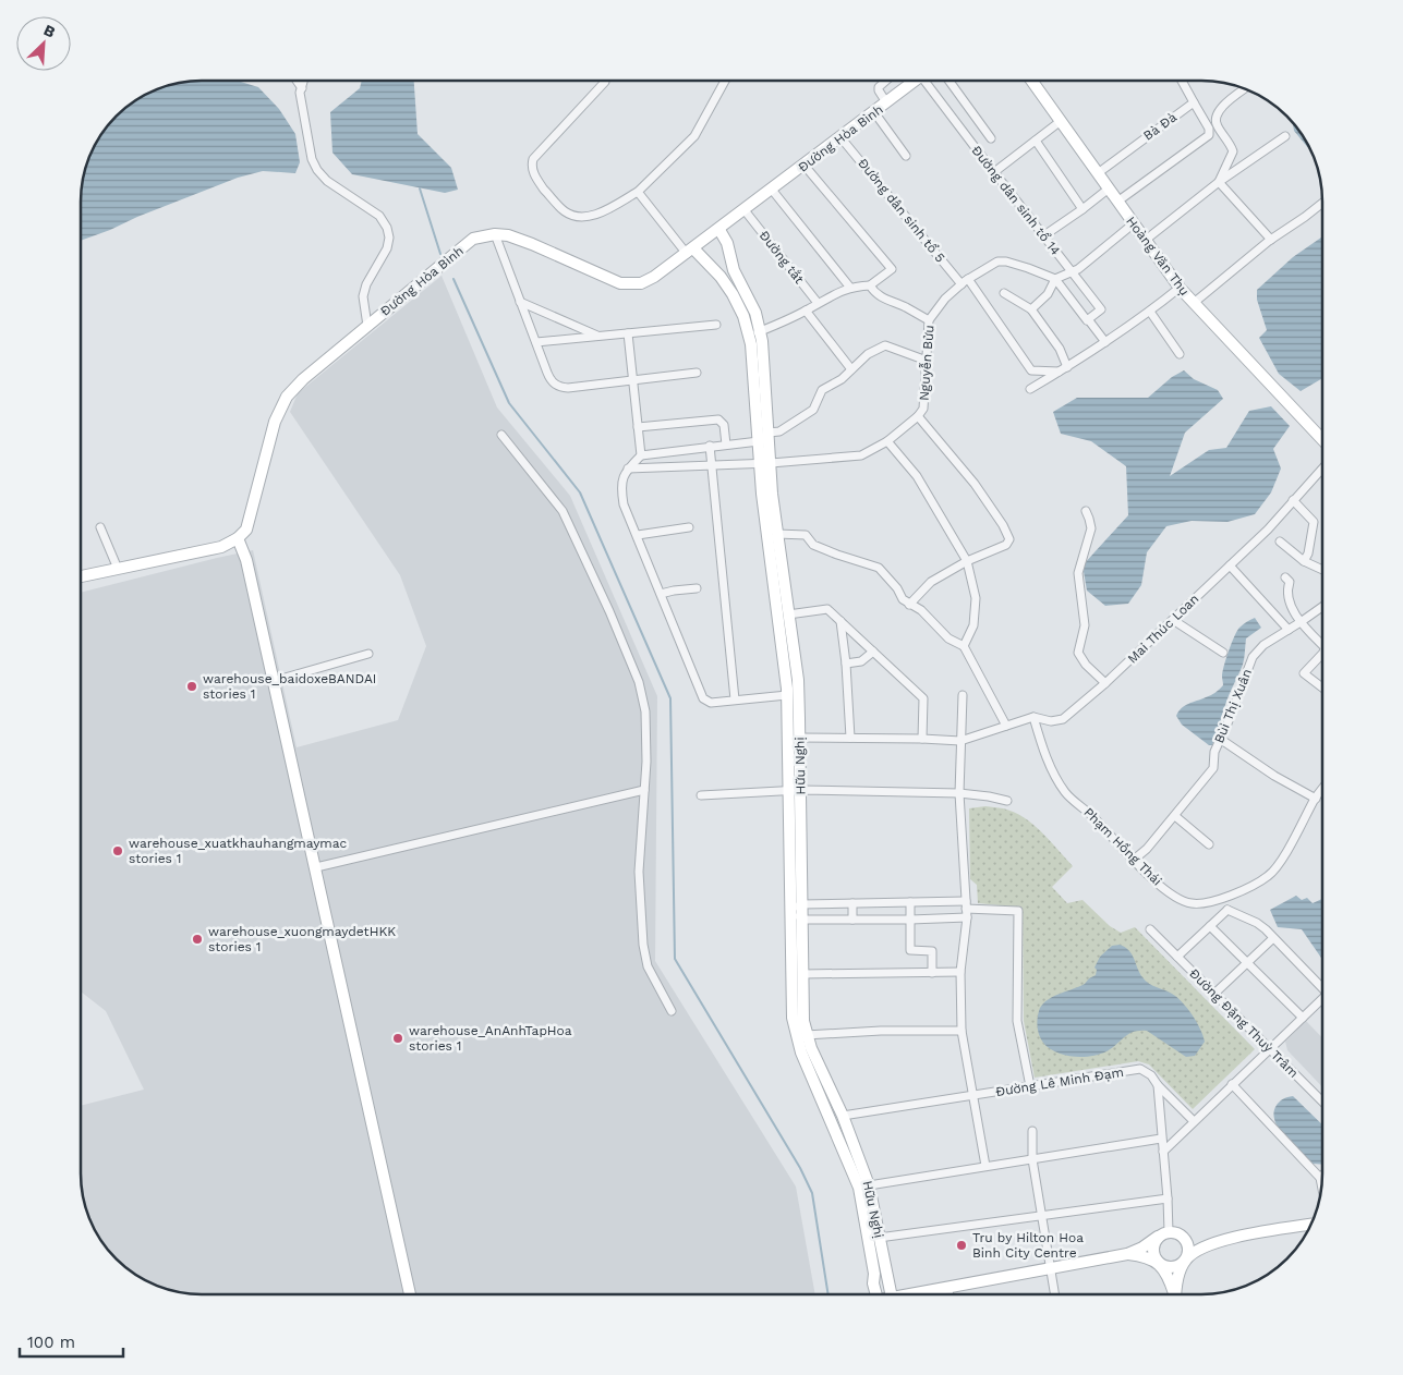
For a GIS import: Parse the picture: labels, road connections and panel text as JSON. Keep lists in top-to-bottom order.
{
  "streets": {
    "main road": ["Đường Hòa Bình", "Hoàng Văn Thụ", "Hữu Nghị"],
    "street": [
      "Bà Đà",
      "Đường dân sinh tổ 14",
      "Đường dân sinh tổ 5",
      "Đường tắt",
      "Nguyễn Bửu",
      "Mai Thúc Loan",
      "Bùi Thị Xuân",
      "Phạm Hồng Thái",
      "Đường Đặng Thuỳ Trâm",
      "Đường Lê Minh Đạm"
    ]
  },
  "crossings": [
    ["Bà Đà", "Hoàng Văn Thụ"],
    ["Đường Hòa Bình", "Đường dân sinh tổ 5"],
    ["Đường Hòa Bình", "Đường tắt"],
    ["Đường Hòa Bình", "Hữu Nghị"],
    ["Đường dân sinh tổ 5", "Nguyễn Bửu"],
    ["Nguyễn Bửu", "Hữu Nghị"],
    ["Mai Thúc Loan", "Phạm Hồng Thái"],
    ["Bùi Thị Xuân", "Phạm Hồng Thái"],
    ["Hữu Nghị", "Đường Lê Minh Đạm"]
  ],
  "places": [
    "warehouse_baidoxeBANDAI stories 1",
    "warehouse_xuatkhauhangmaymac stories 1",
    "warehouse_xuongmaydetHKK stories 1",
    "warehouse_AnAnhTapHoa stories 1",
    "Tru by Hilton Hoa Binh City Centre"
  ],
  "scale_bar": "100 m",
  "north": "top right"
}
